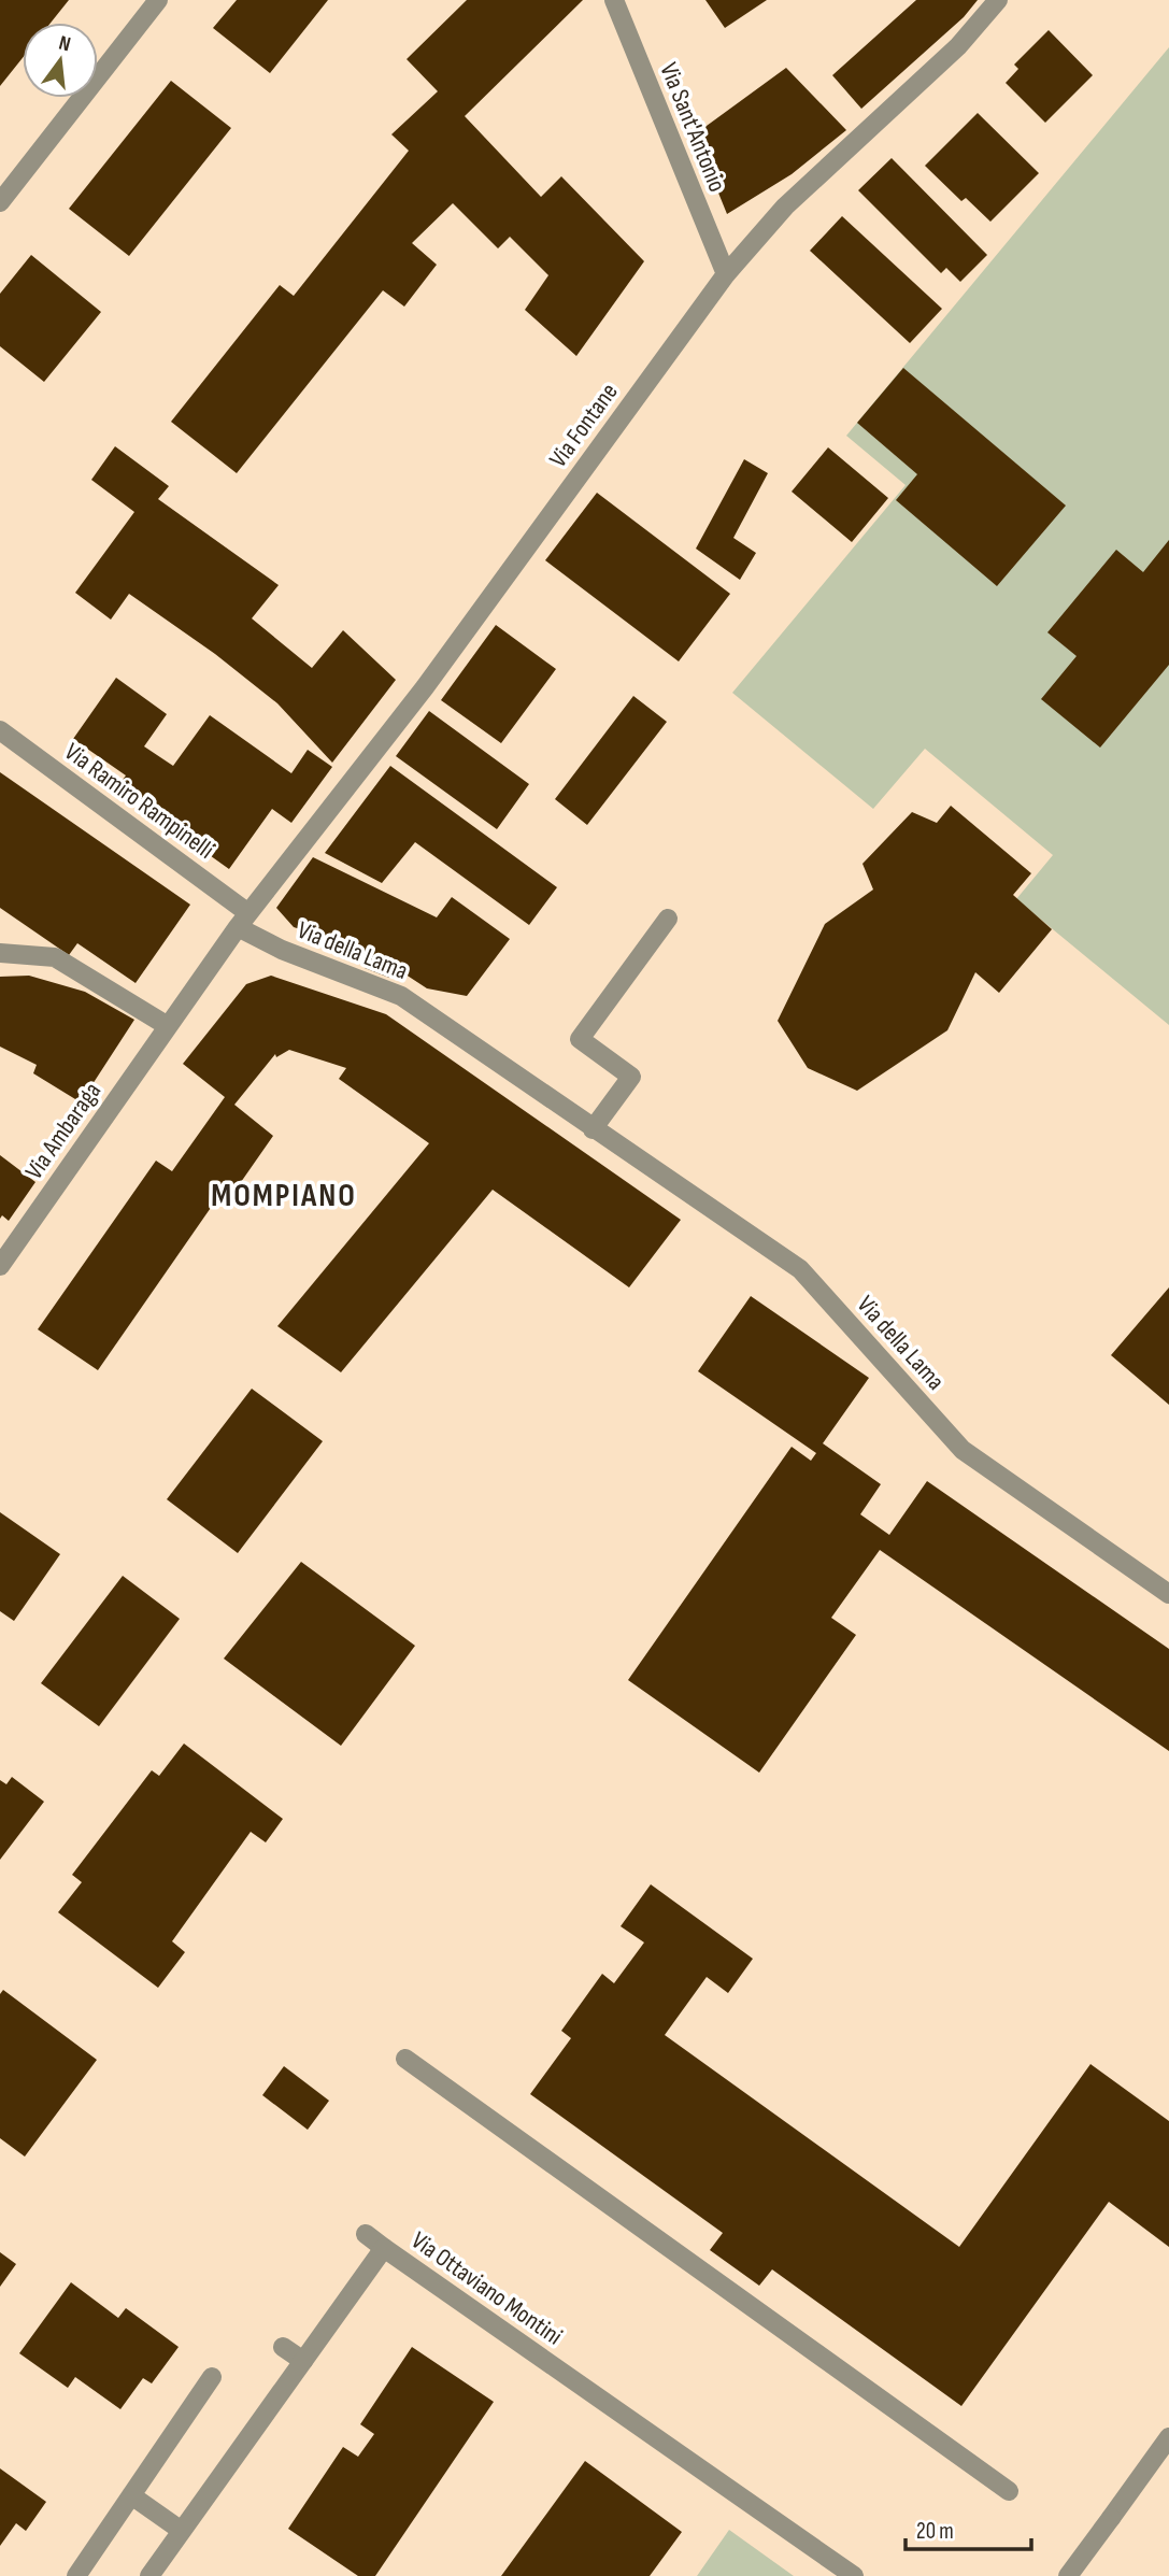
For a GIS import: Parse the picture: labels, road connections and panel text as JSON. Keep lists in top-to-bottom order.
{
  "streets": {
    "street": [
      "Via Sant'Antonio",
      "Via Fontane",
      "Via Ramiro Rampinelli",
      "Via della Lama",
      "Via Ambaraga",
      "Via Ottaviano Montini"
    ]
  },
  "crossings": [
    ["Via Sant'Antonio", "Via Fontane"],
    ["Via Fontane", "Via Ramiro Rampinelli"],
    ["Via Fontane", "Via della Lama"],
    ["Via Fontane", "Via Ambaraga"],
    ["Via Ramiro Rampinelli", "Via della Lama"]
  ],
  "districts": ["MOMPIANO"],
  "scale_bar": "20 m",
  "north": "top"
}
